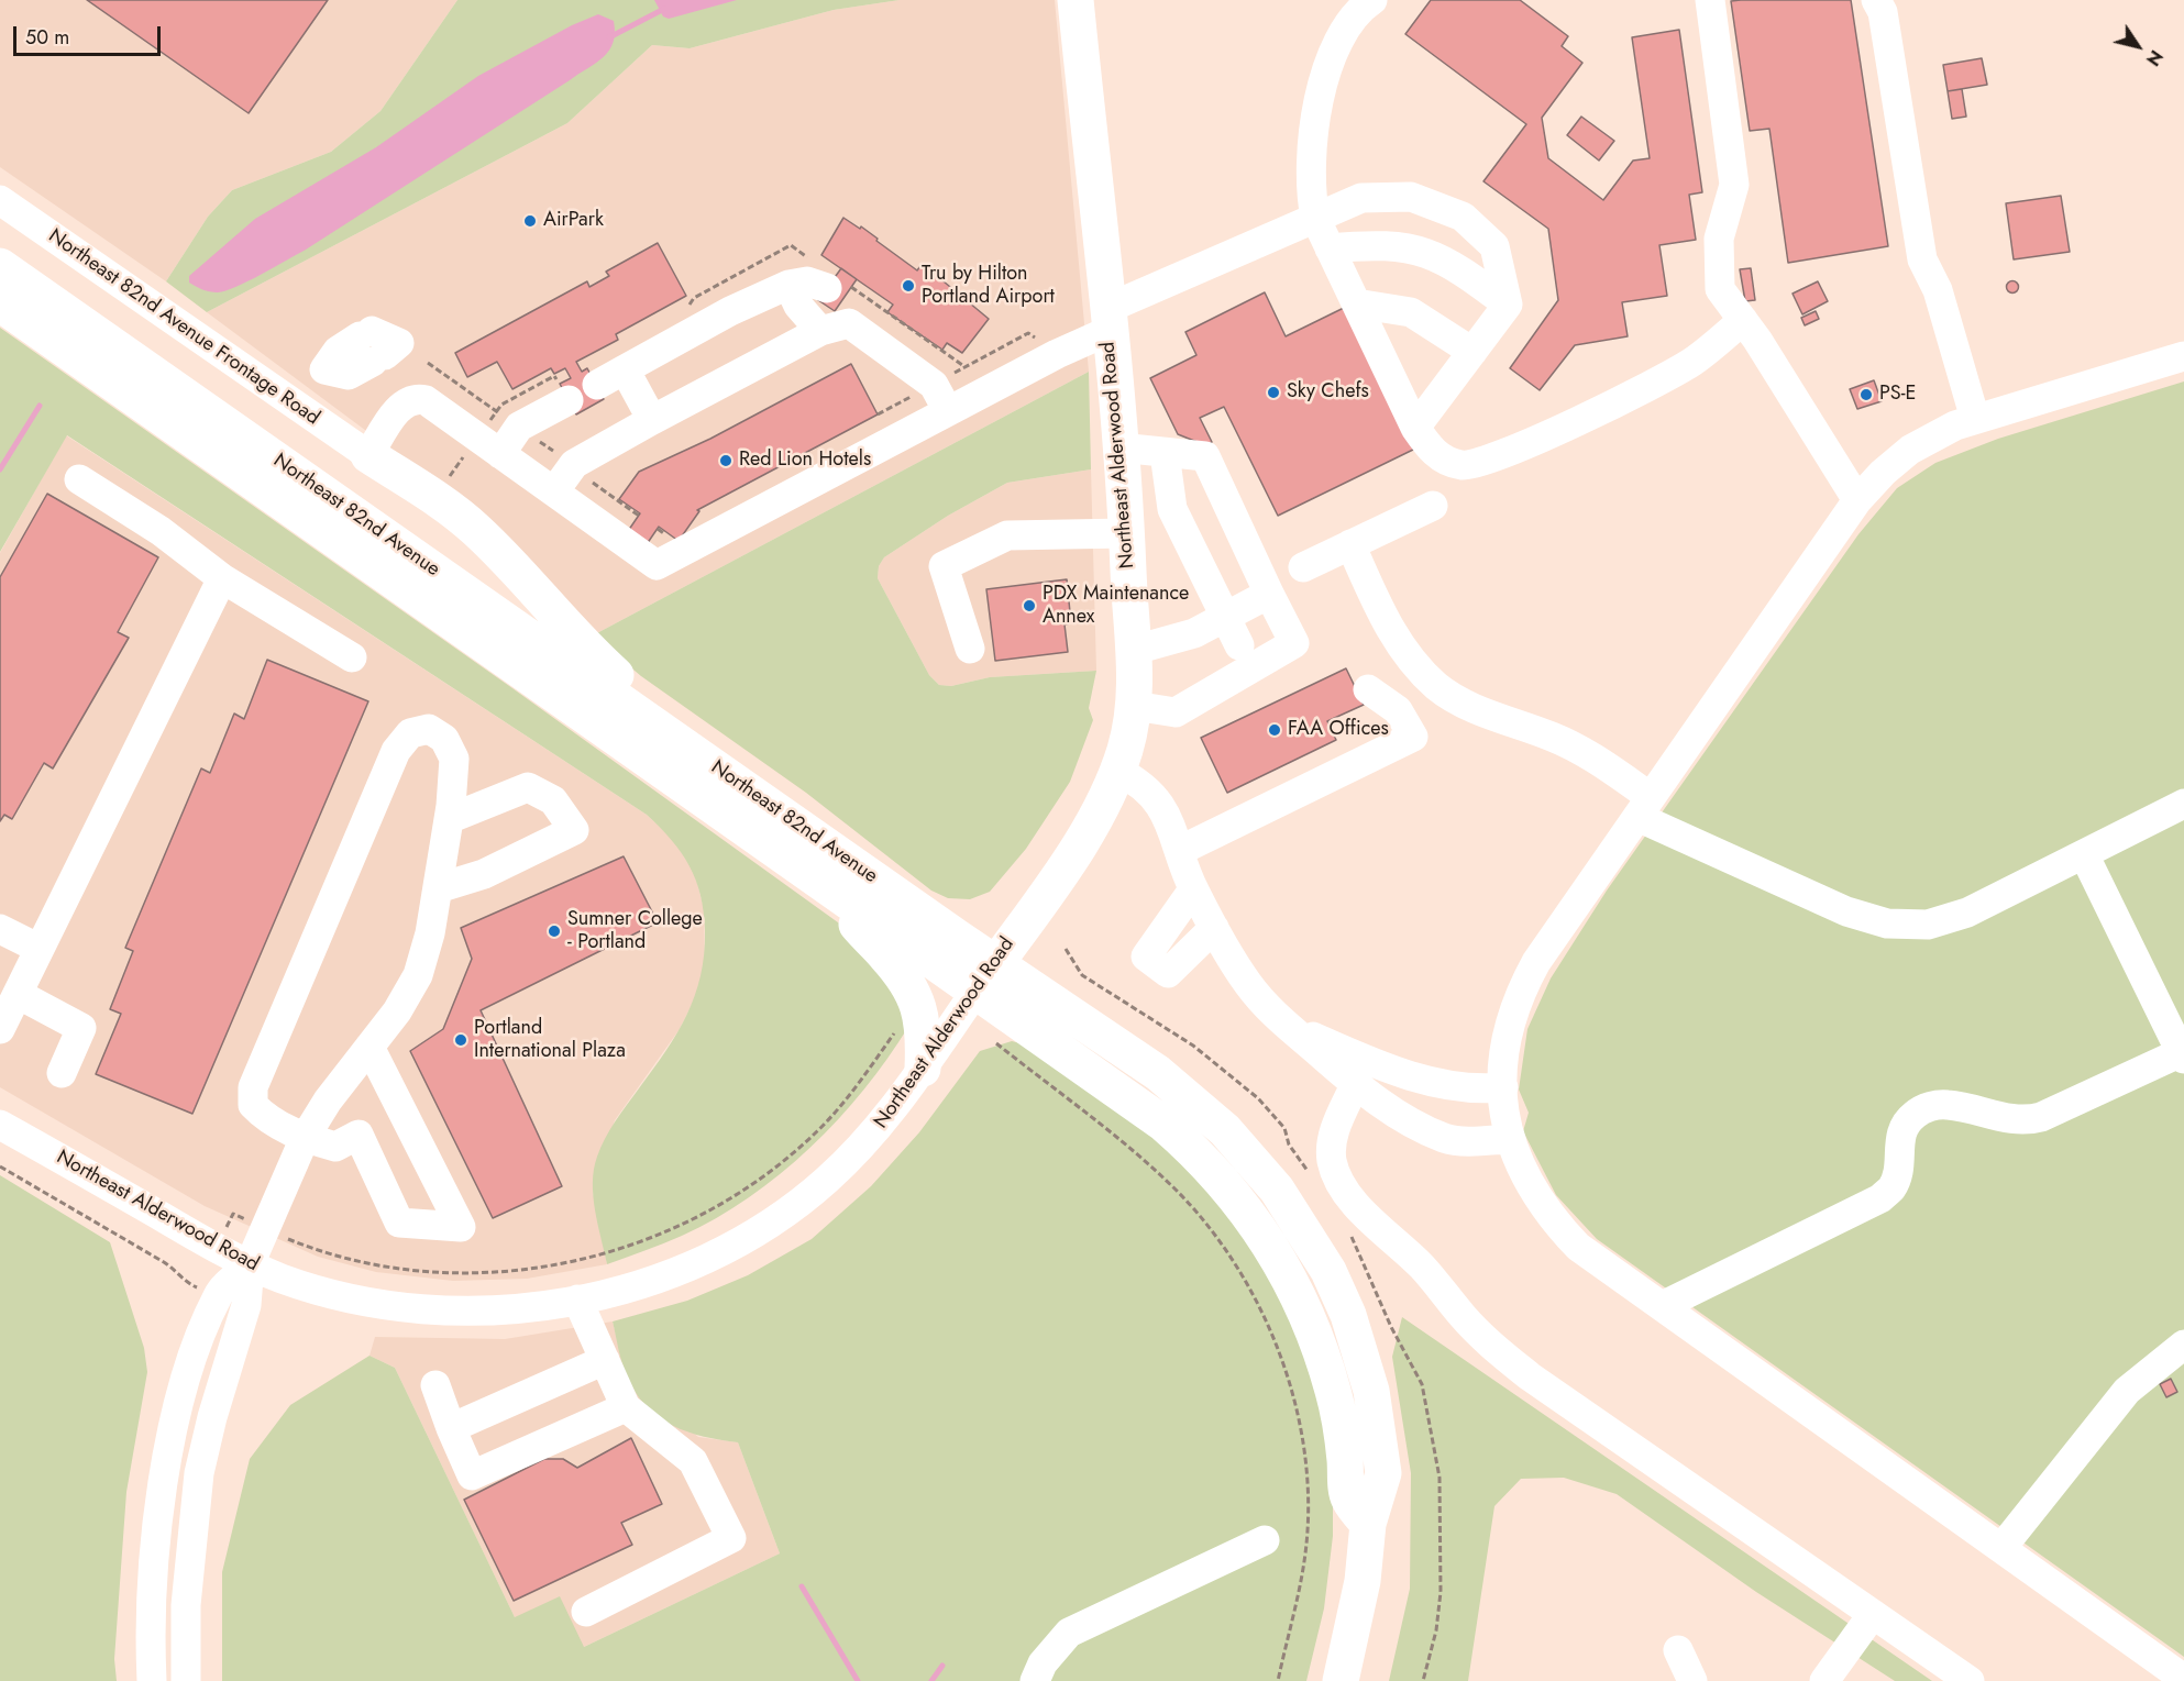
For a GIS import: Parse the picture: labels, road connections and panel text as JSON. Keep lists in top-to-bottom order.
{
  "streets": {
    "main road": ["Northeast Alderwood Road", "Northeast 82nd Avenue"],
    "street": ["Northeast 82nd Avenue Frontage Road"]
  },
  "crossings": [
    ["Northeast Alderwood Road", "Northeast 82nd Avenue"]
  ],
  "places": [
    "AirPark",
    "Tru by Hilton Portland Airport",
    "Sky Chefs",
    "PS-E",
    "Red Lion Hotels",
    "PDX Maintenance Annex",
    "FAA Offices",
    "Sumner College - Portland",
    "Portland International Plaza"
  ],
  "scale_bar": "50 m",
  "north": "bottom right"
}
